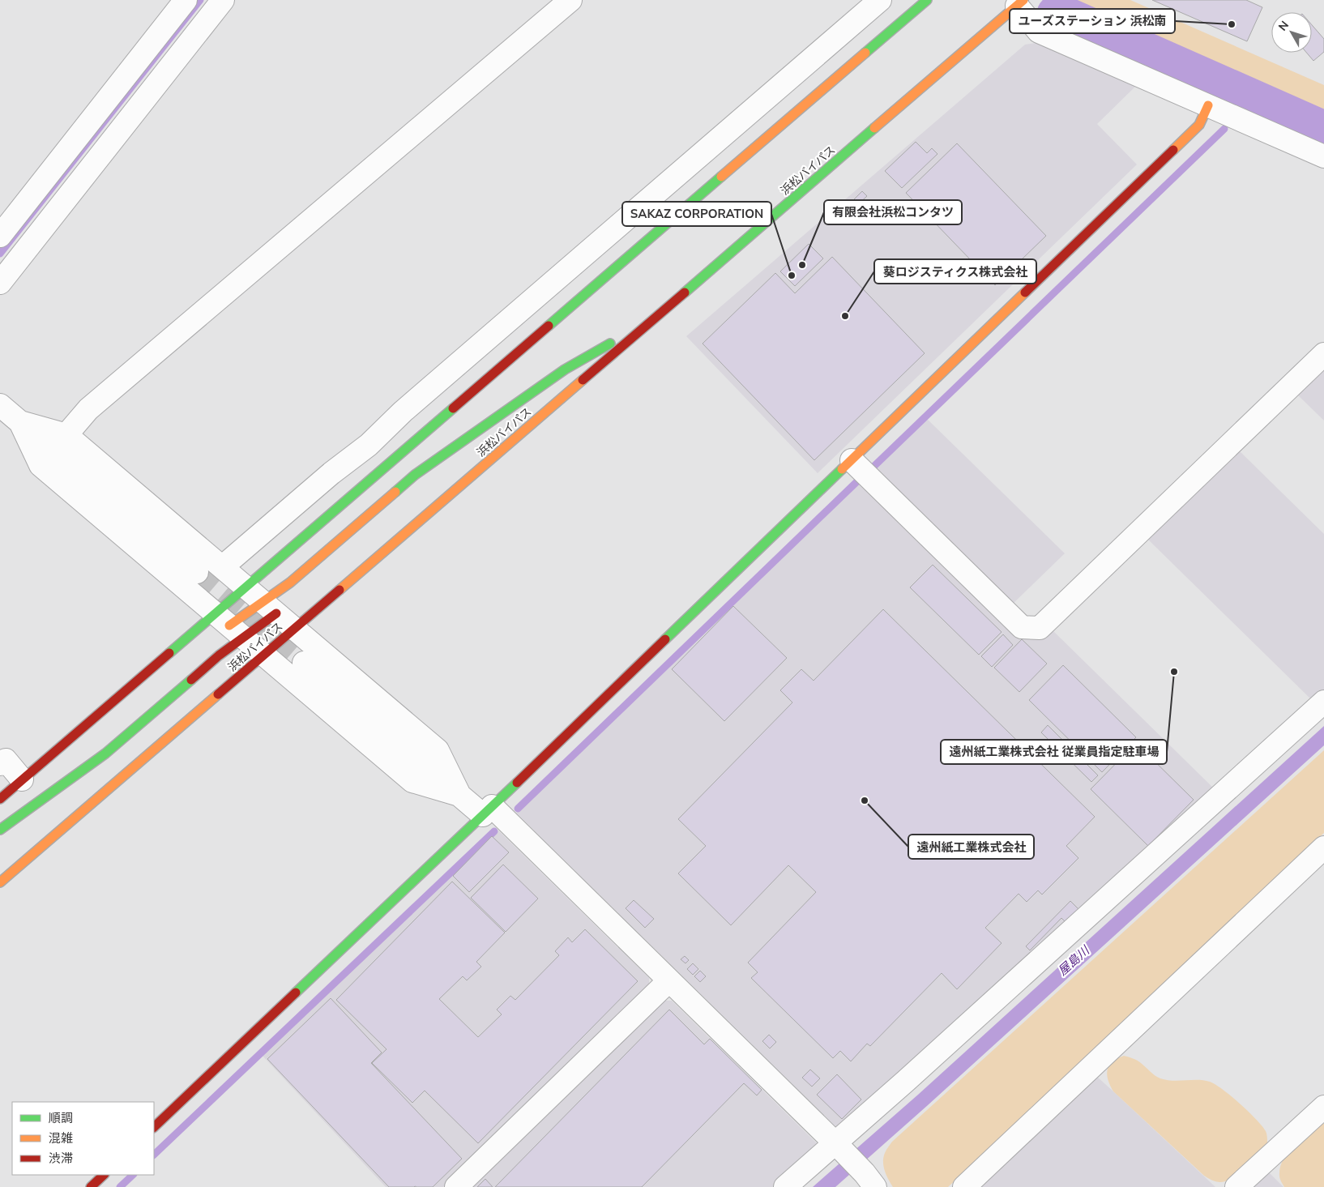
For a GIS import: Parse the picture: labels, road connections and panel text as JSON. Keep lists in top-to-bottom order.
{
  "streets": {
    "main road": ["浜松バイパス"]
  },
  "water": ["屋島川"],
  "places": [
    "ユーズステーション 浜松南",
    "有限会社浜松コンタツ",
    "SAKAZ CORPORATION",
    "葵ロジスティクス株式会社",
    "遠州紙工業株式会社 従業員指定駐車場",
    "遠州紙工業株式会社"
  ],
  "legend": ["順調", "混雑", "渋滞"],
  "north": "top left"
}
